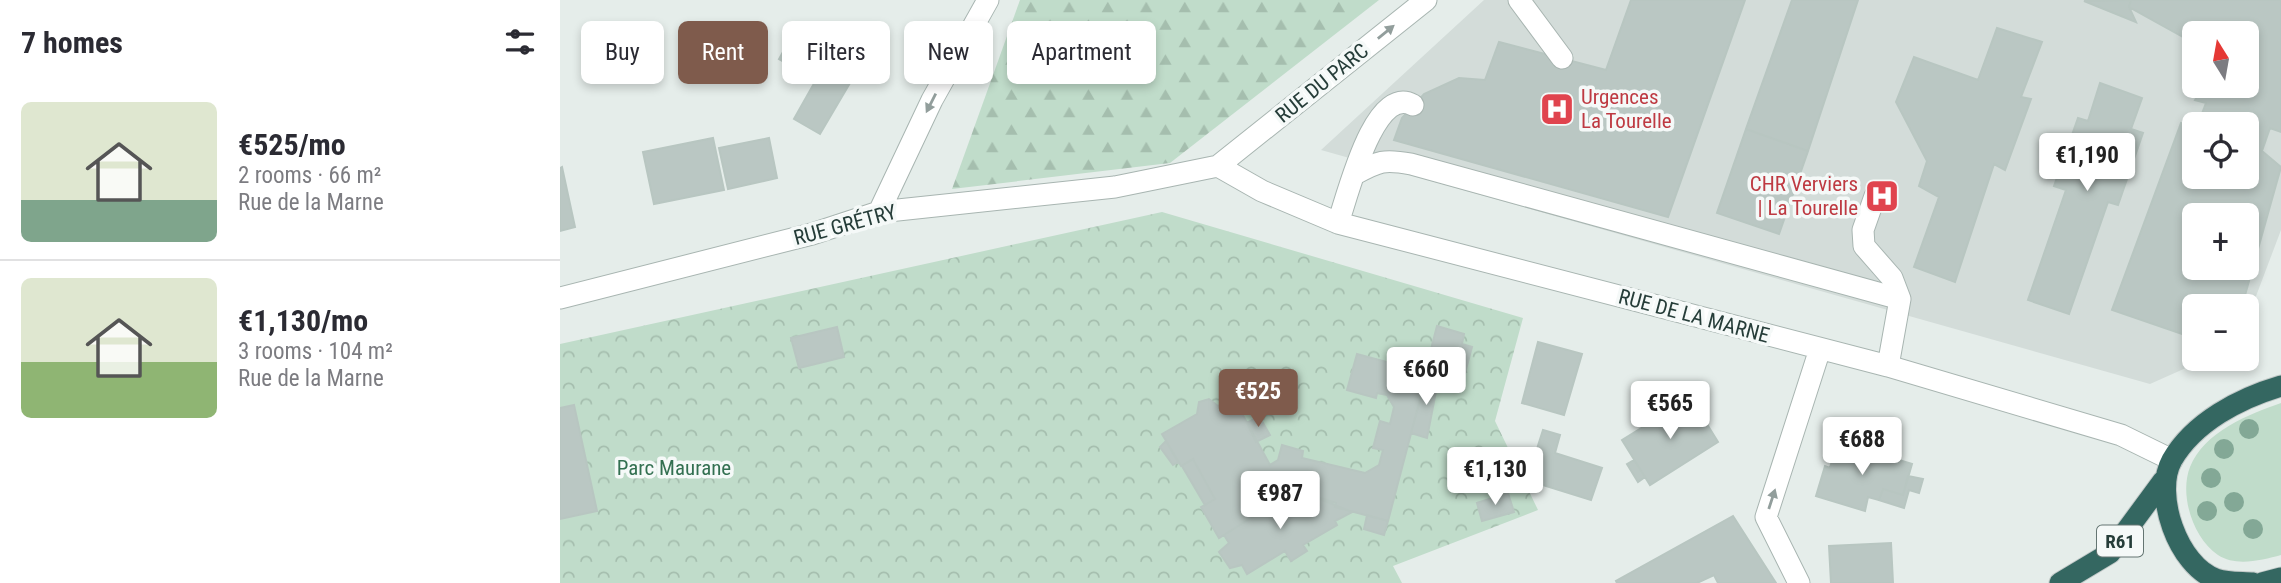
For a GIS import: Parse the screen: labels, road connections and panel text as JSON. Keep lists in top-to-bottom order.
{
  "streets": {
    "highway": ["R61"],
    "street": ["RUE DU PARC", "RUE GRÉTRY", "RUE DE LA MARNE"]
  },
  "crossings": [
    ["RUE DU PARC", "RUE GRÉTRY"],
    ["RUE DU PARC", "RUE DE LA MARNE"],
    ["RUE GRÉTRY", "RUE DE LA MARNE"],
    ["RUE DE LA MARNE", "R61"]
  ],
  "one_way": ["RUE DU PARC"],
  "parks": ["Parc Maurane"],
  "places": {
    "hospital": ["Urgences La Tourelle", "CHR Verviers | La Tourelle"]
  },
  "north": "top",
  "page": {
    "heading": "7 homes",
    "map_buttons": ["+", "−"],
    "chip": [
      "Buy",
      "Rent",
      "Filters",
      "New",
      "Apartment"
    ],
    "list": [
      {
        "name": "€525/mo",
        "note": "2 rooms · 66 m² · Rue de la Marne"
      },
      {
        "name": "€1,130/mo",
        "note": "3 rooms · 104 m² · Rue de la Marne"
      }
    ],
    "price": [
      "€1,190",
      "€660",
      "€525",
      "€565",
      "€688",
      "€1,130",
      "€987"
    ]
  }
}
